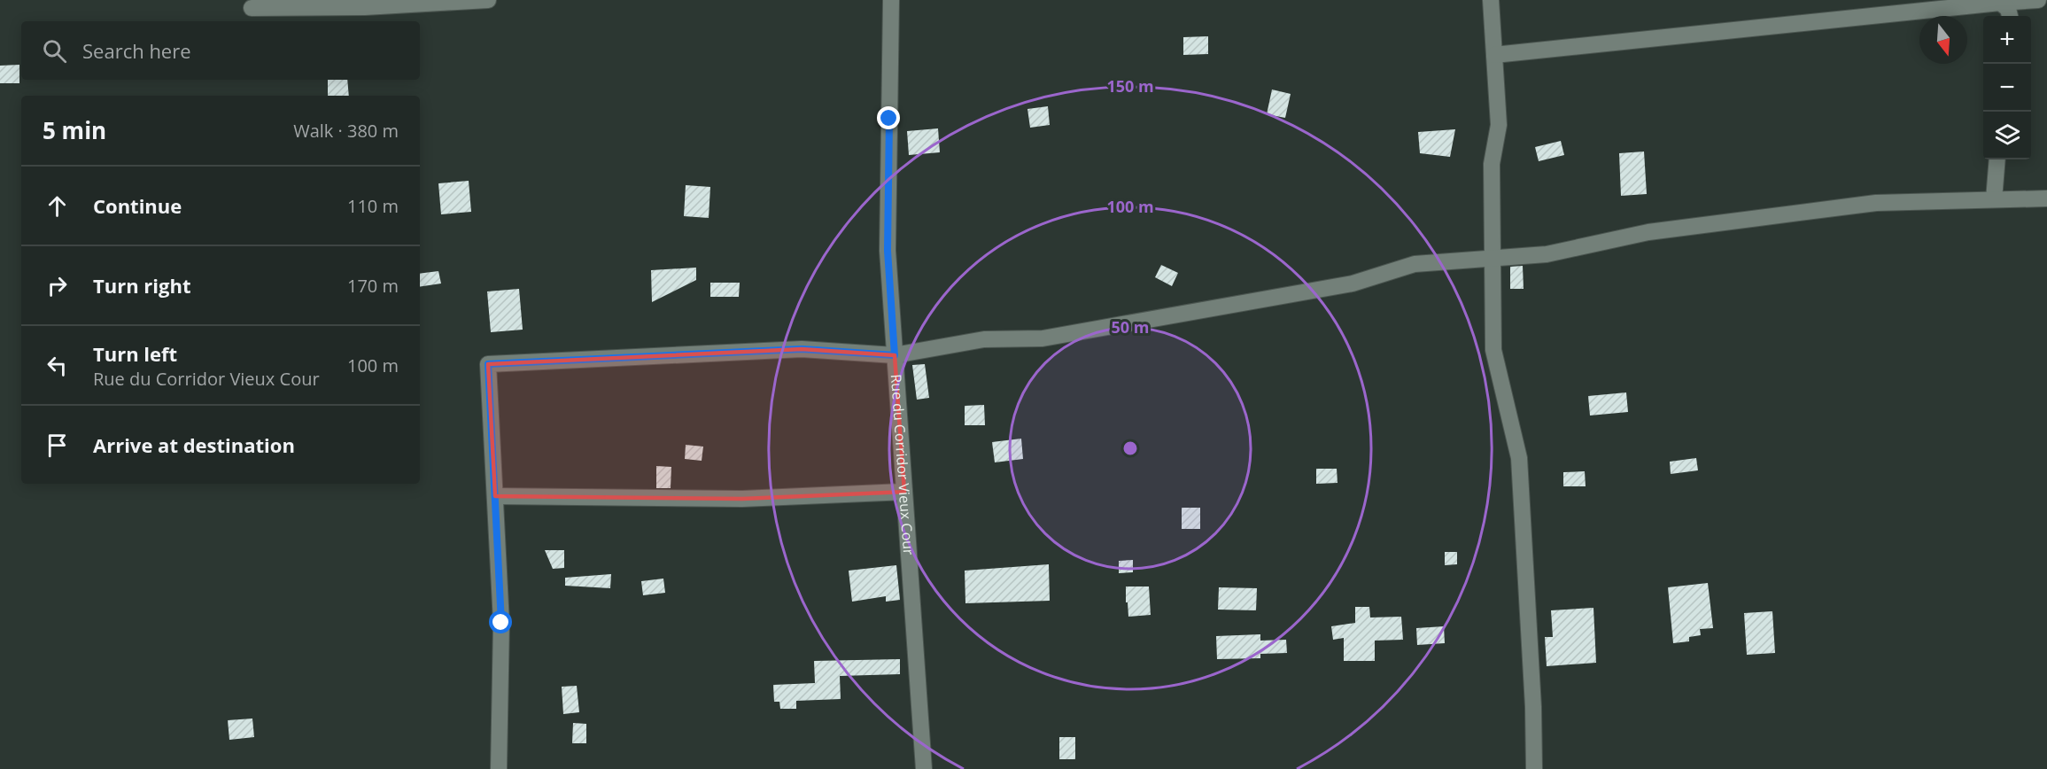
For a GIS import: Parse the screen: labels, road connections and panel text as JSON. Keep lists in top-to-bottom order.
{
  "streets": {
    "street": ["Rue du Corridor Vieux Cour"]
  },
  "north": "bottom",
  "page": {
    "map_buttons": ["+", "−"],
    "search": "Search here",
    "heading": ["5 min", "Walk · 380 m"],
    "list": [
      ["Continue", "110 m"],
      ["Turn right", "170 m"],
      ["Turn left", "Rue du Corridor Vieux Cour", "100 m"],
      "Arrive at destination"
    ]
  },
  "rings": ["150 m", "100 m", "50 m"]
}
